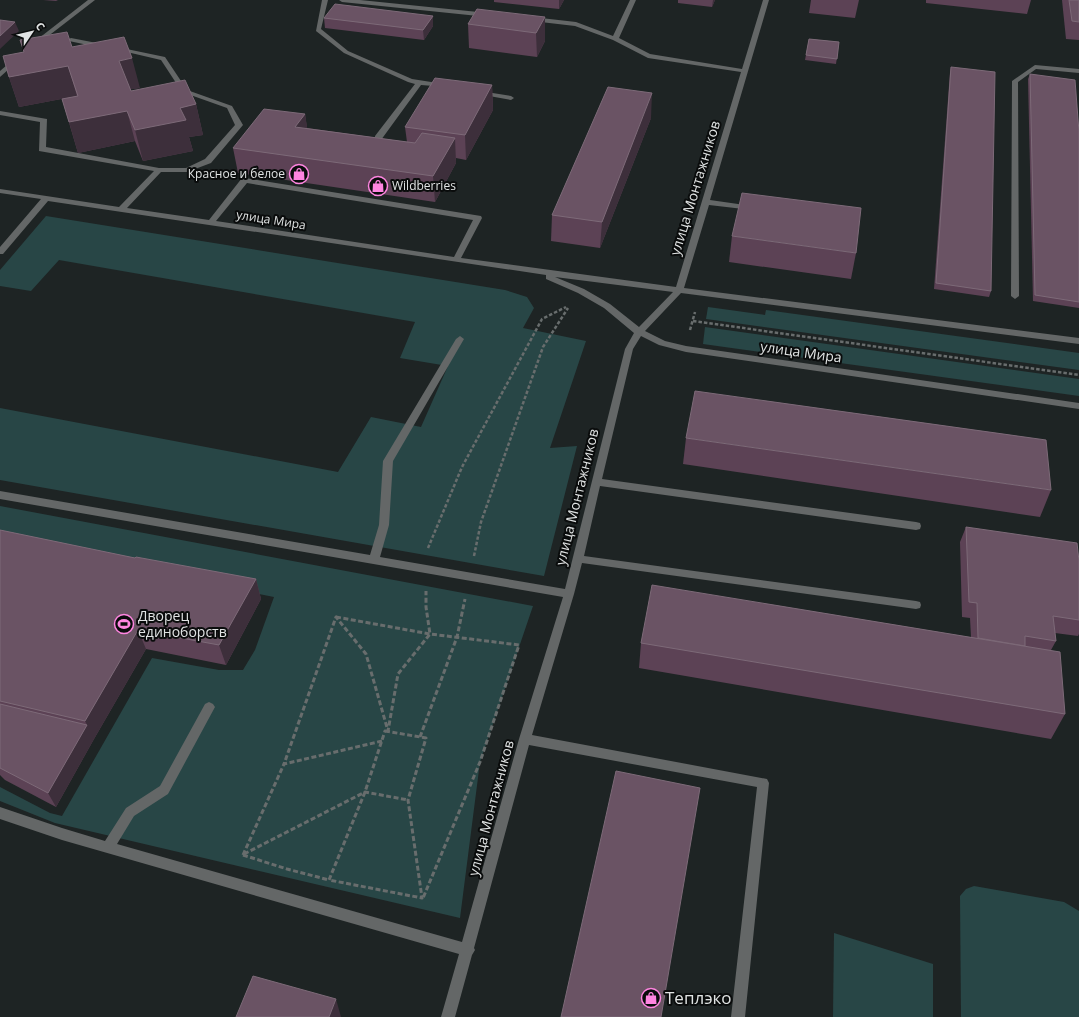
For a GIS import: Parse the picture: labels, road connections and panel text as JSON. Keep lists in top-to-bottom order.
{
  "streets": {
    "street": ["улица Монтажников", "улица Мира"]
  },
  "crossings": [
    ["улица Монтажников", "улица Мира"]
  ],
  "places": {
    "shop": ["Красное и белое", "Wildberries", "Теплэко"],
    "sports": ["Дворец единоборств"]
  },
  "north": "top right"
}
